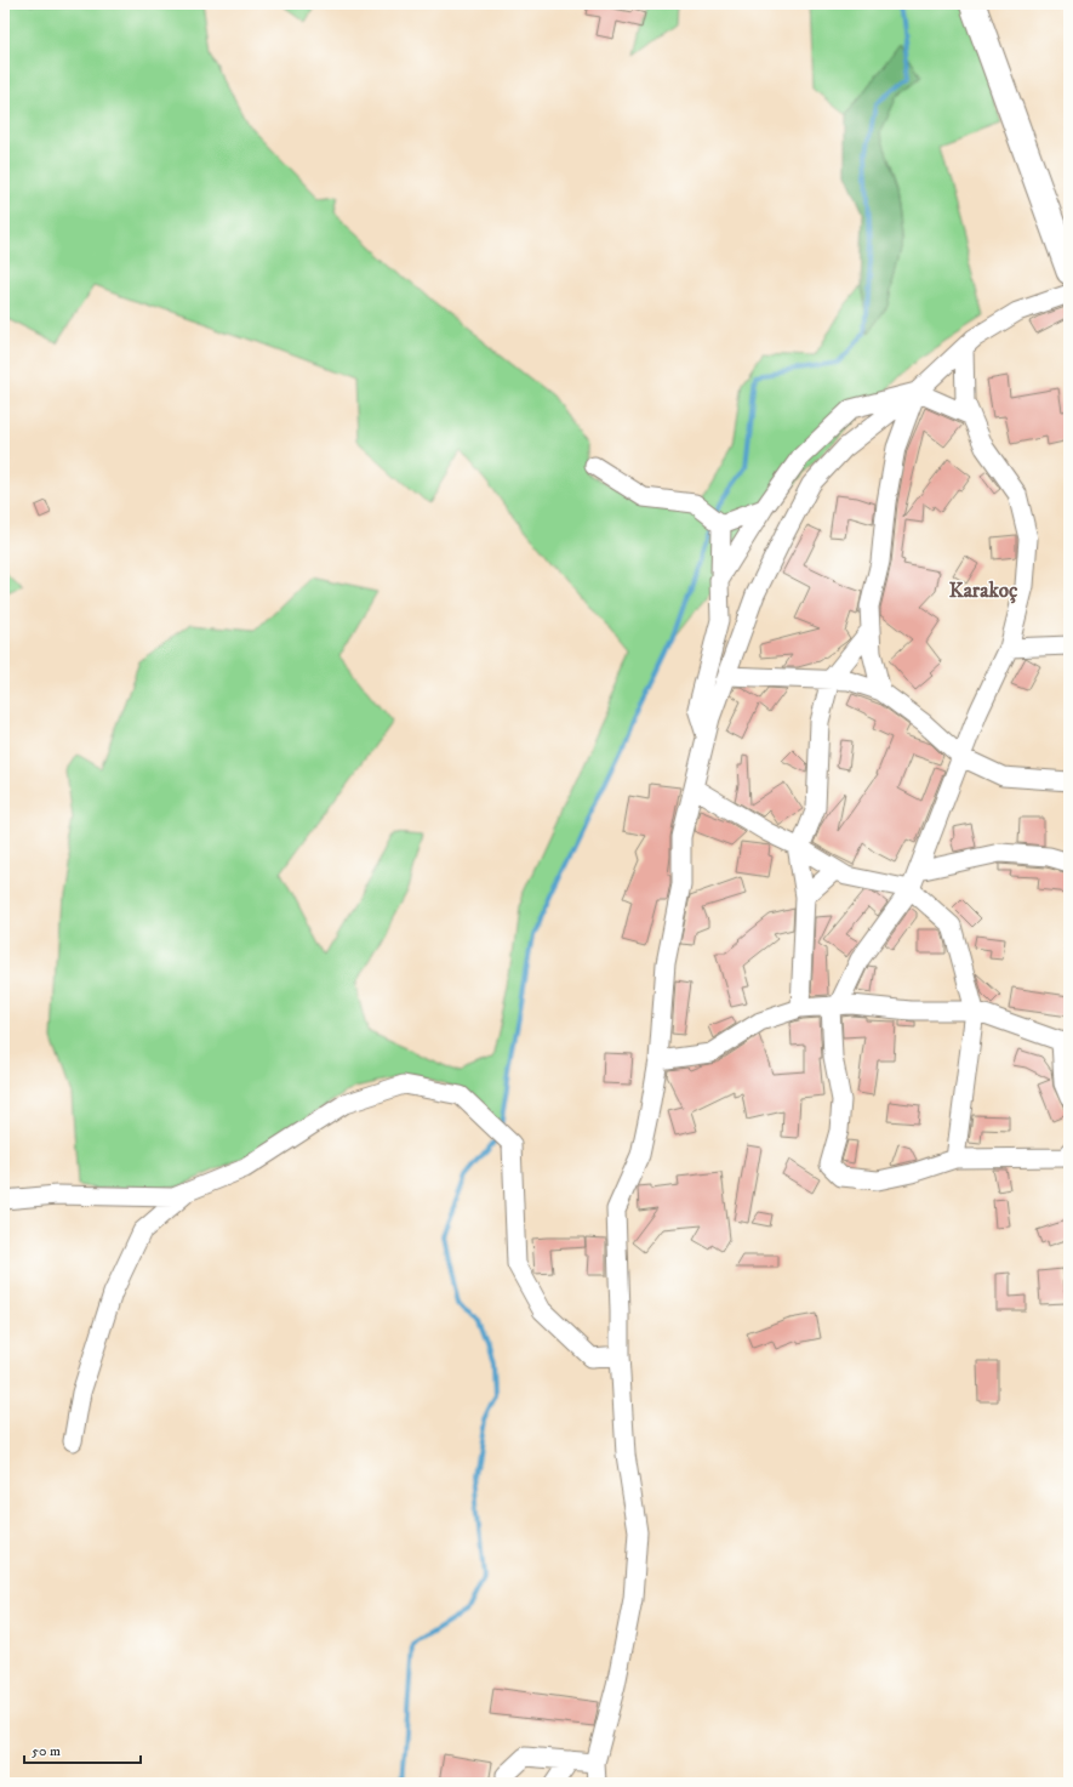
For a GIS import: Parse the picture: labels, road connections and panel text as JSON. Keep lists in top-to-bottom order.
{
  "districts": ["Karakoç"],
  "scale_bar": "50 m"
}
